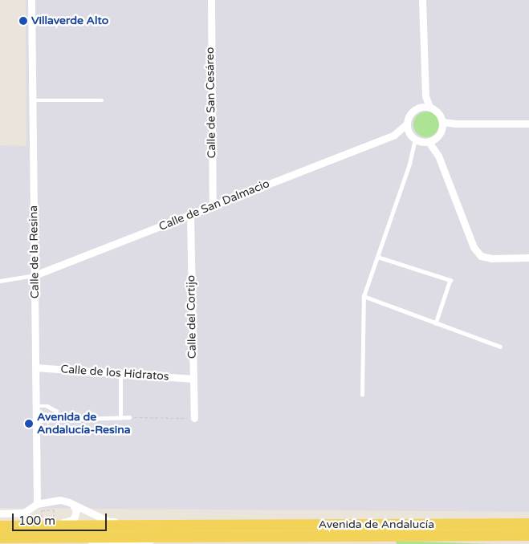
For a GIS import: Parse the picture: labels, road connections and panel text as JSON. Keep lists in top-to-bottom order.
{
  "streets": {
    "main road": ["Avenida de Andalucía"],
    "street": [
      "Calle de San Cesáreo",
      "Calle de San Dalmacio",
      "Calle de la Resina",
      "Calle del Cortijo",
      "Calle de los Hidratos"
    ]
  },
  "crossings": [
    ["Calle de San Cesáreo", "Calle de San Dalmacio"],
    ["Calle de San Dalmacio", "Calle de la Resina"],
    ["Calle de San Dalmacio", "Calle del Cortijo"],
    ["Calle de la Resina", "Calle de los Hidratos"],
    ["Calle de la Resina", "Avenida de Andalucía"],
    ["Calle del Cortijo", "Calle de los Hidratos"]
  ],
  "places": ["Villaverde Alto", "Avenida de Andalucía-Resina"],
  "scale_bar": "100 m"
}
